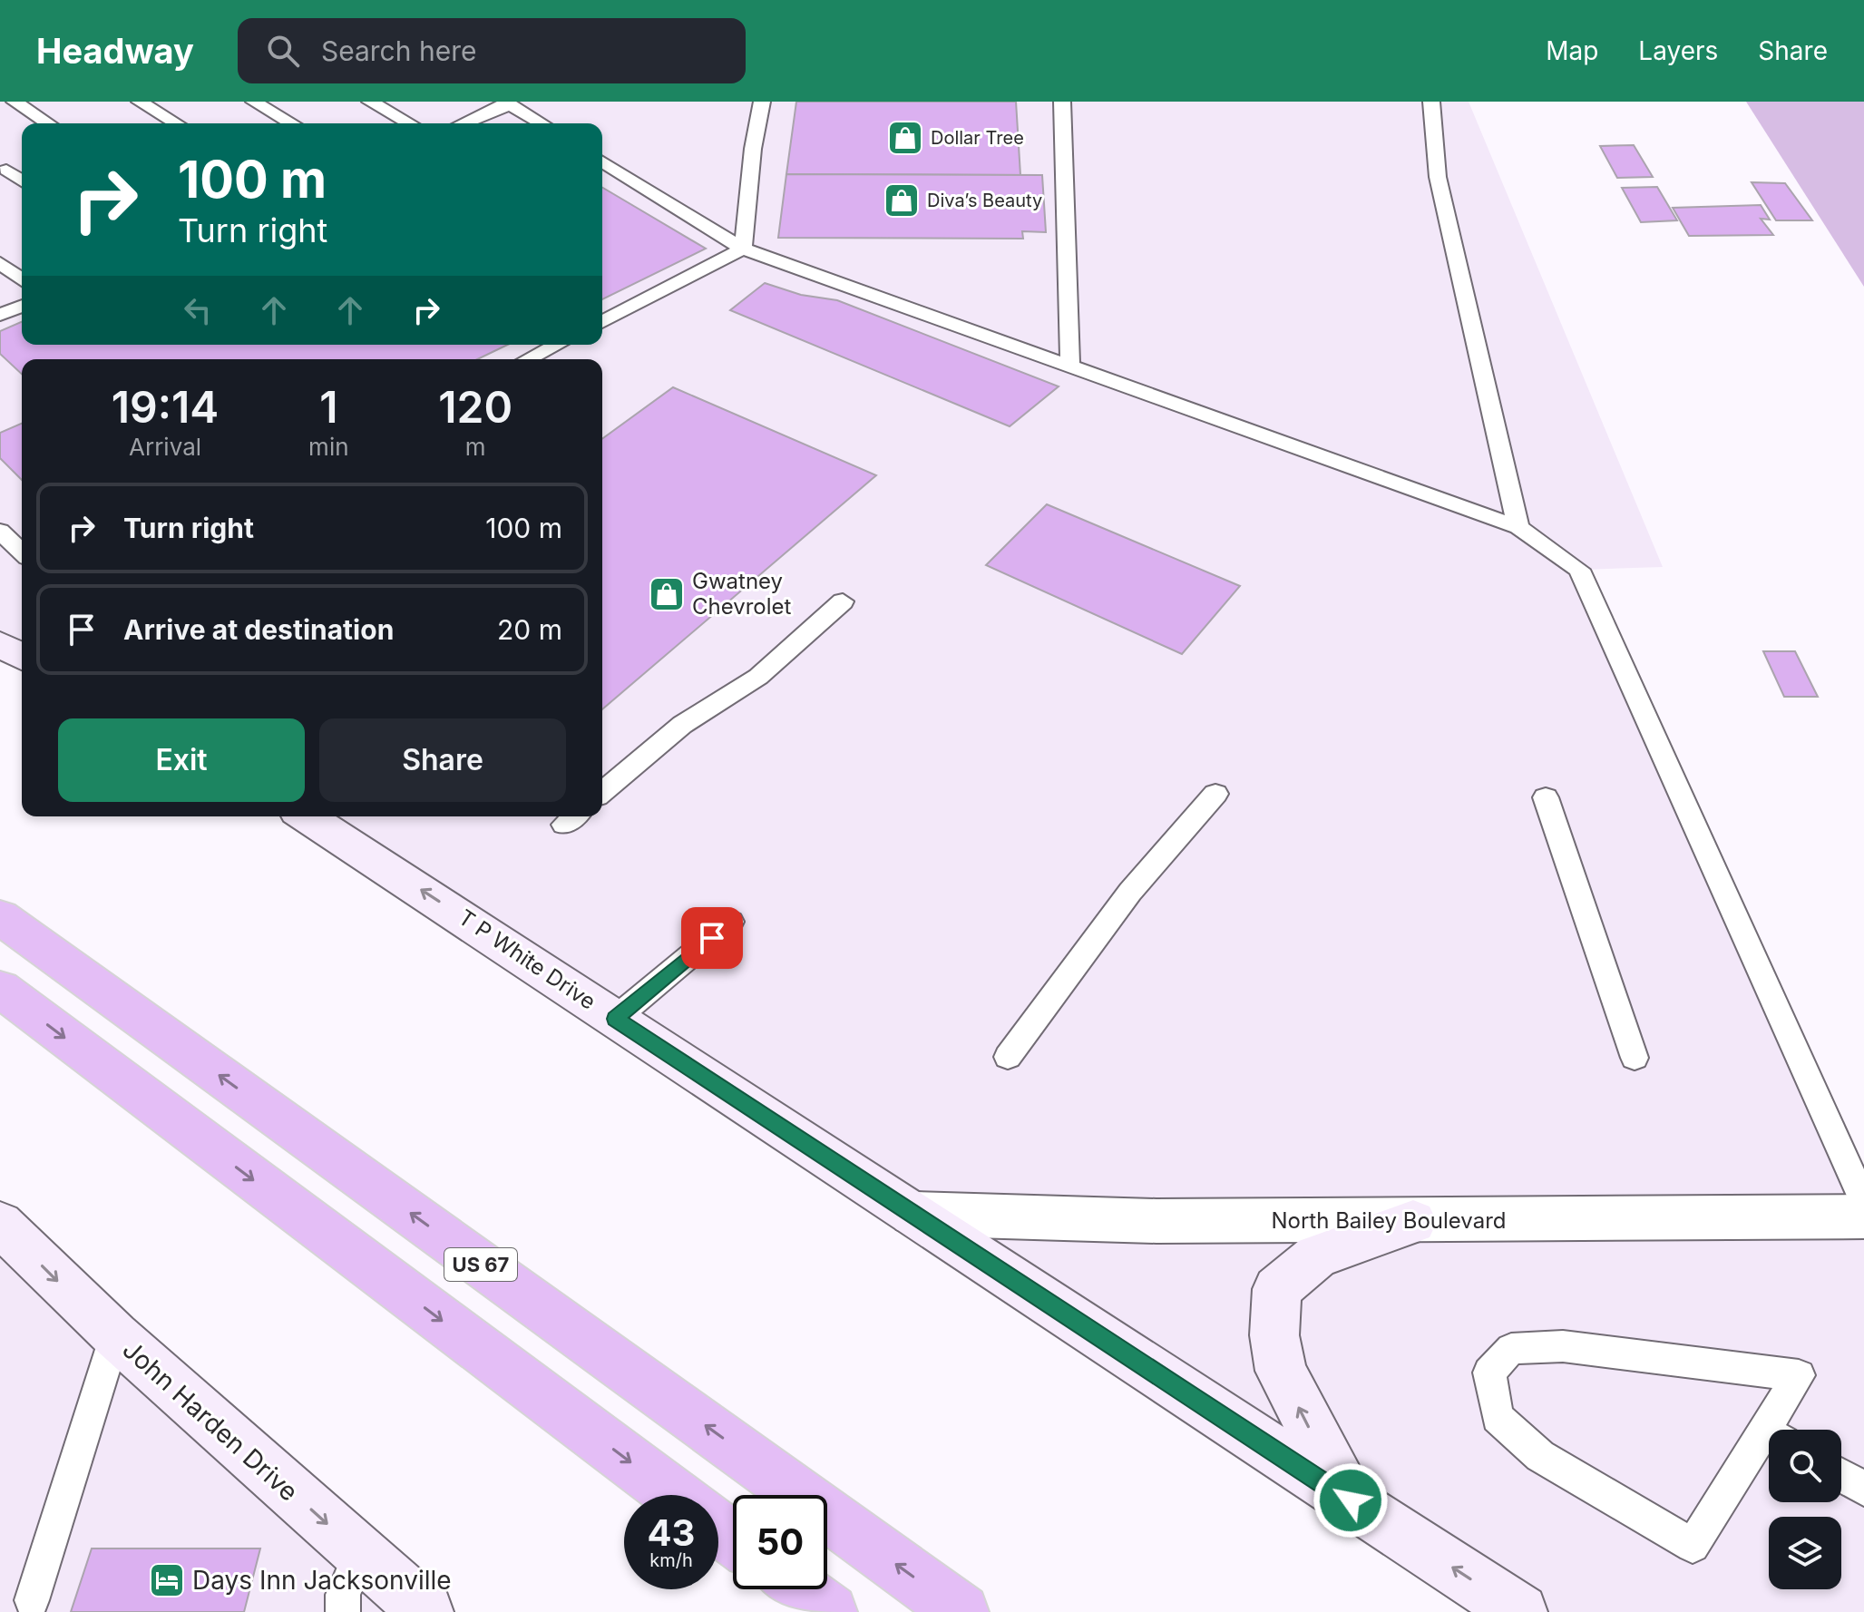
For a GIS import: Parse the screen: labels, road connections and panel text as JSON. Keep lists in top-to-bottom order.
{
  "streets": {
    "highway": ["US 67"],
    "main road": ["T P White Drive", "John Harden Drive"],
    "street": ["North Bailey Boulevard"]
  },
  "crossings": [
    ["T P White Drive", "North Bailey Boulevard"]
  ],
  "one_way": ["T P White Drive", "John Harden Drive"],
  "places": {
    "shop": ["Dollar Tree", "Diva’s Beauty", "Gwatney Chevrolet"],
    "hotel": ["Days Inn Jacksonville"]
  },
  "page": {
    "header": "Headway",
    "search": "Search here",
    "nav": ["Map", "Layers", "Share"],
    "turn": ["100 m", "Turn right"],
    "eta": [
      "19:14",
      "Arrival",
      "1",
      "min",
      "120",
      "m"
    ],
    "list": [
      {
        "name": "Turn right",
        "value": "100 m"
      },
      {
        "name": "Arrive at destination",
        "value": "20 m"
      }
    ],
    "buttons": ["Exit", "Share"],
    "speed": "43 km/h",
    "limit": "50"
  }
}
